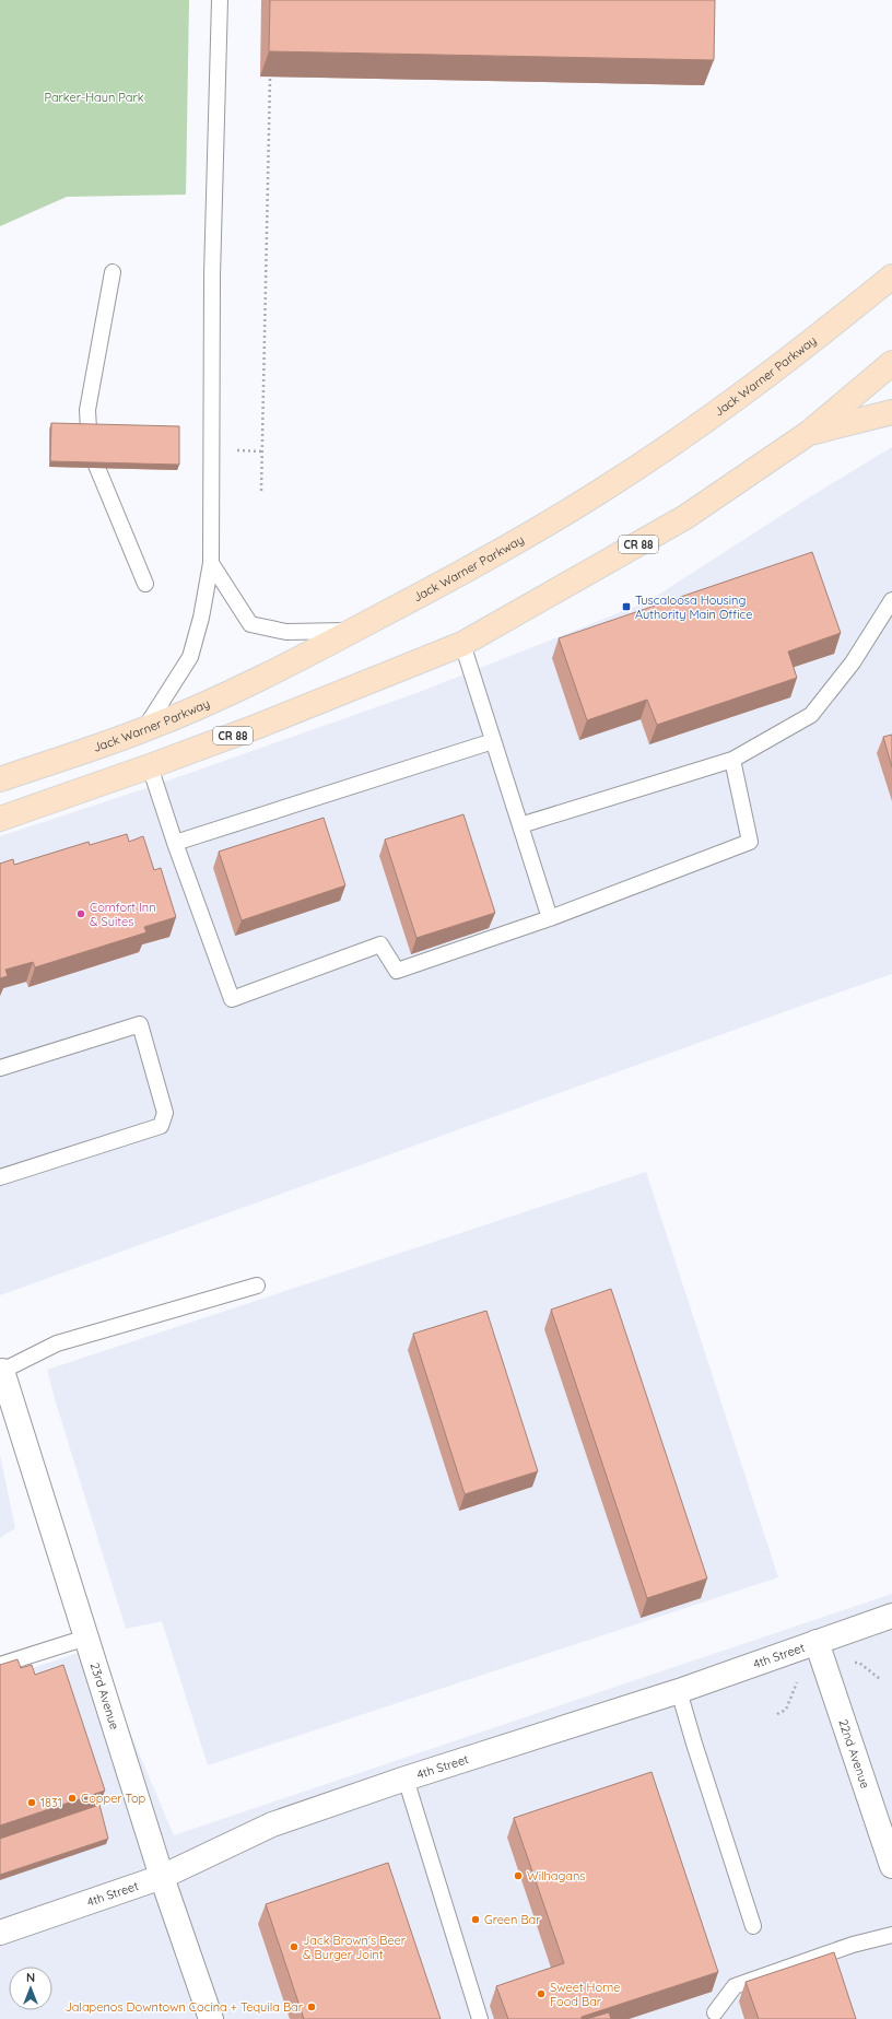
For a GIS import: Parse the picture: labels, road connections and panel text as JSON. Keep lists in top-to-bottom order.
{
  "streets": {
    "main road": ["Jack Warner Parkway", "CR 88"],
    "street": ["4th Street", "23rd Avenue", "22nd Avenue"]
  },
  "crossings": [
    ["4th Street", "23rd Avenue"],
    ["4th Street", "22nd Avenue"]
  ],
  "parks": ["Parker-Haun Park"],
  "places": {
    "transit": ["Tuscaloosa Housing Authority Main Office"],
    "other": [
      "Comfort Inn & Suites",
      "Copper Top",
      "1831",
      "Wilhagans",
      "Green Bar",
      "Jack Brown's Beer & Burger Joint",
      "Sweet Home Food Bar",
      "Jalapenos Downtown Cocina + Tequila Bar"
    ]
  },
  "north": "top"
}
